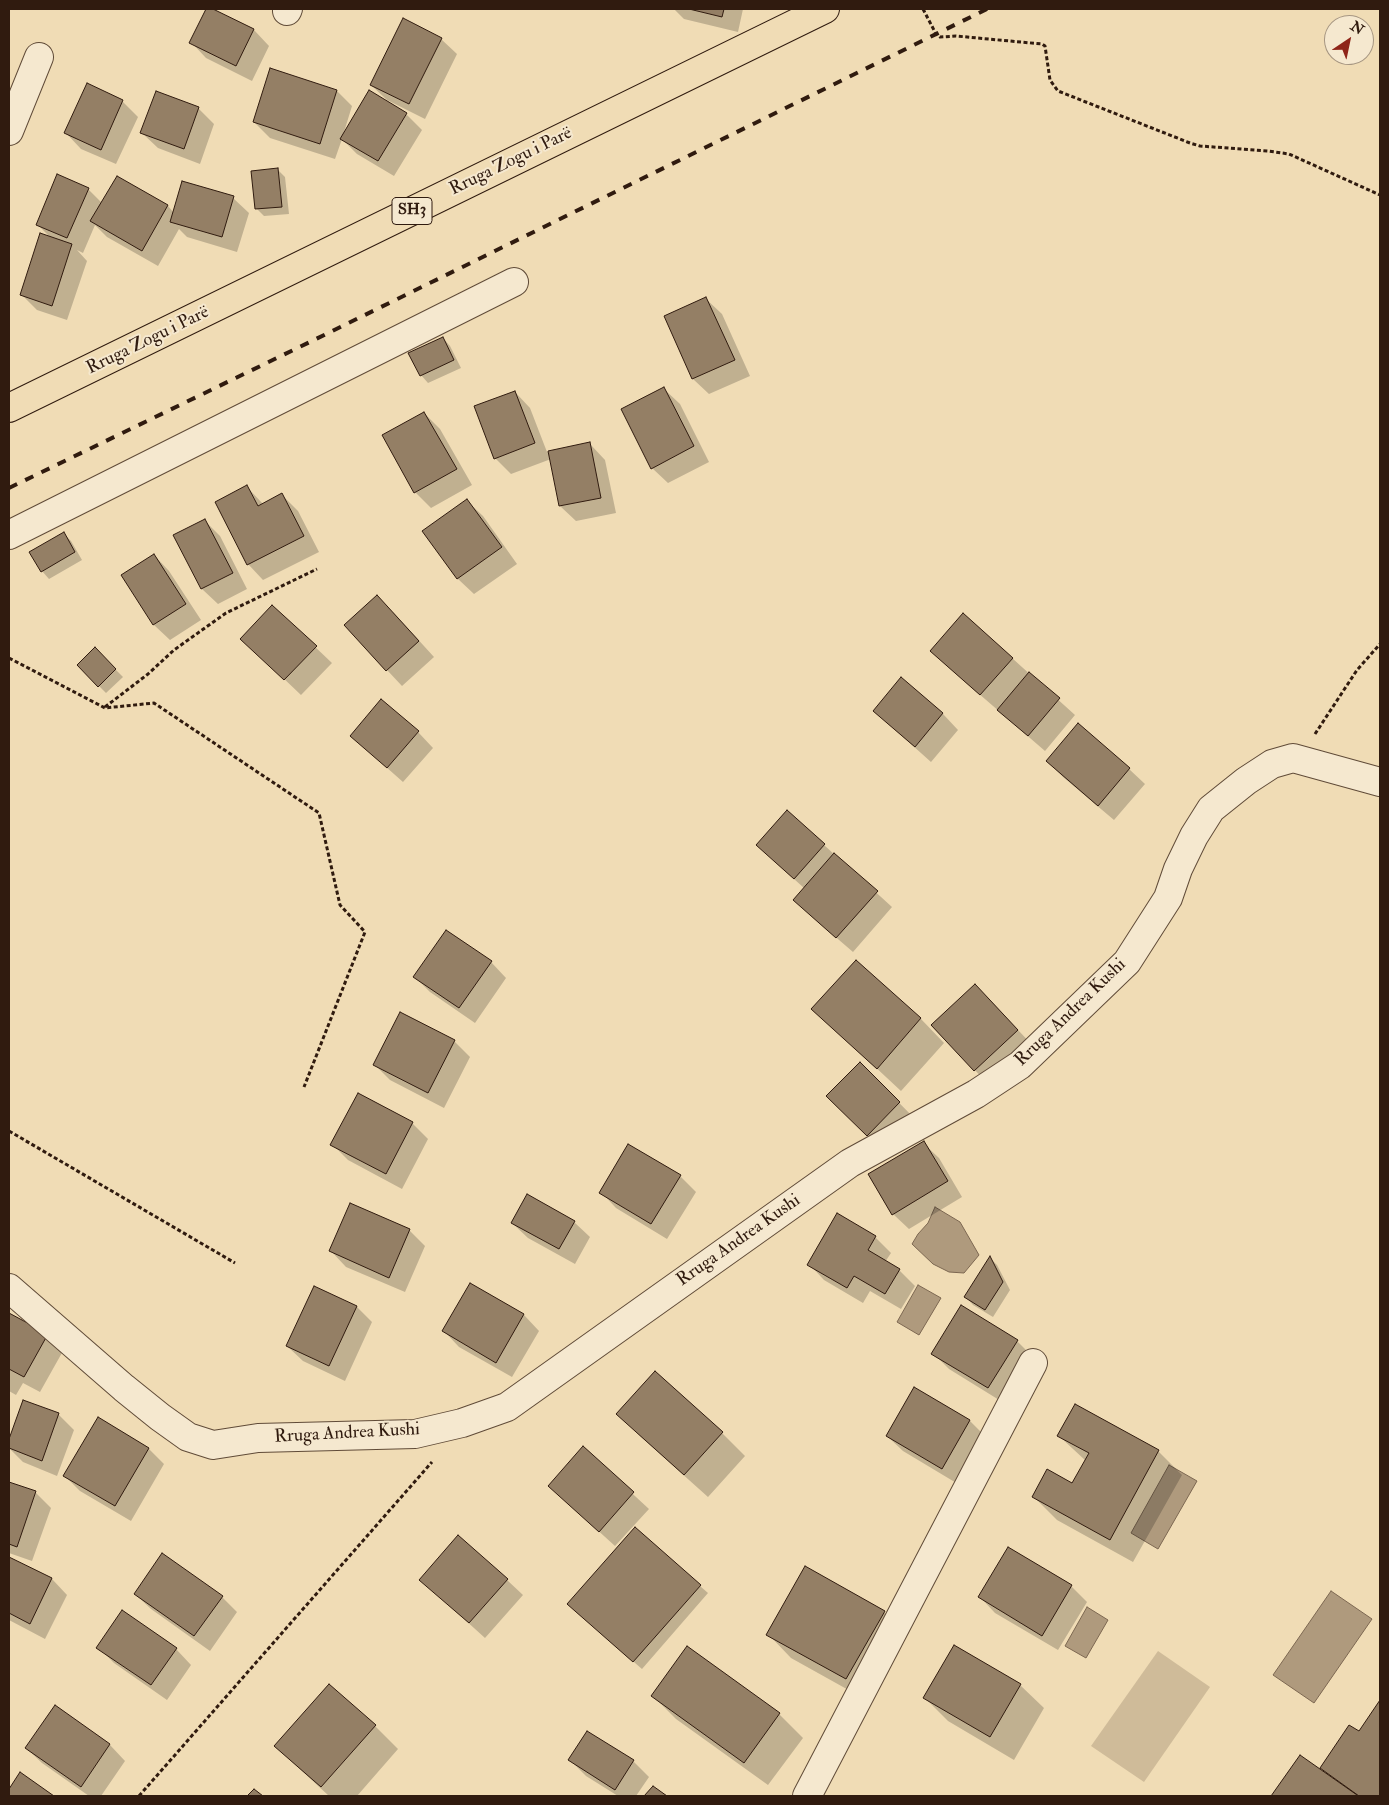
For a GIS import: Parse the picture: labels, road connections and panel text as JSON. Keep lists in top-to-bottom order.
{
  "streets": {
    "main road": ["Rruga Zogu i Parë", "SH3"],
    "street": ["Rruga Andrea Kushi"]
  },
  "north": "top right"
}
